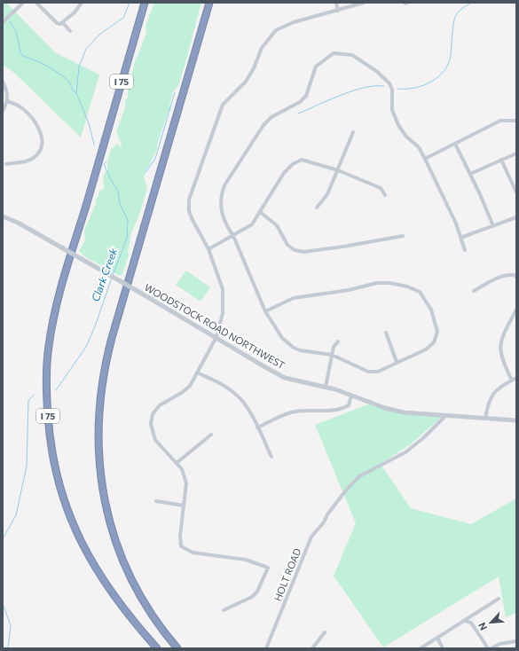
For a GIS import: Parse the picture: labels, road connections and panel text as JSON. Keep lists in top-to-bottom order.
{
  "streets": {
    "highway": ["I 75"],
    "street": ["WOODSTOCK ROAD NORTHWEST", "HOLT ROAD"]
  },
  "crossings": [
    ["WOODSTOCK ROAD NORTHWEST", "HOLT ROAD"]
  ],
  "water": ["Clark Creek"],
  "north": "bottom left"
}
